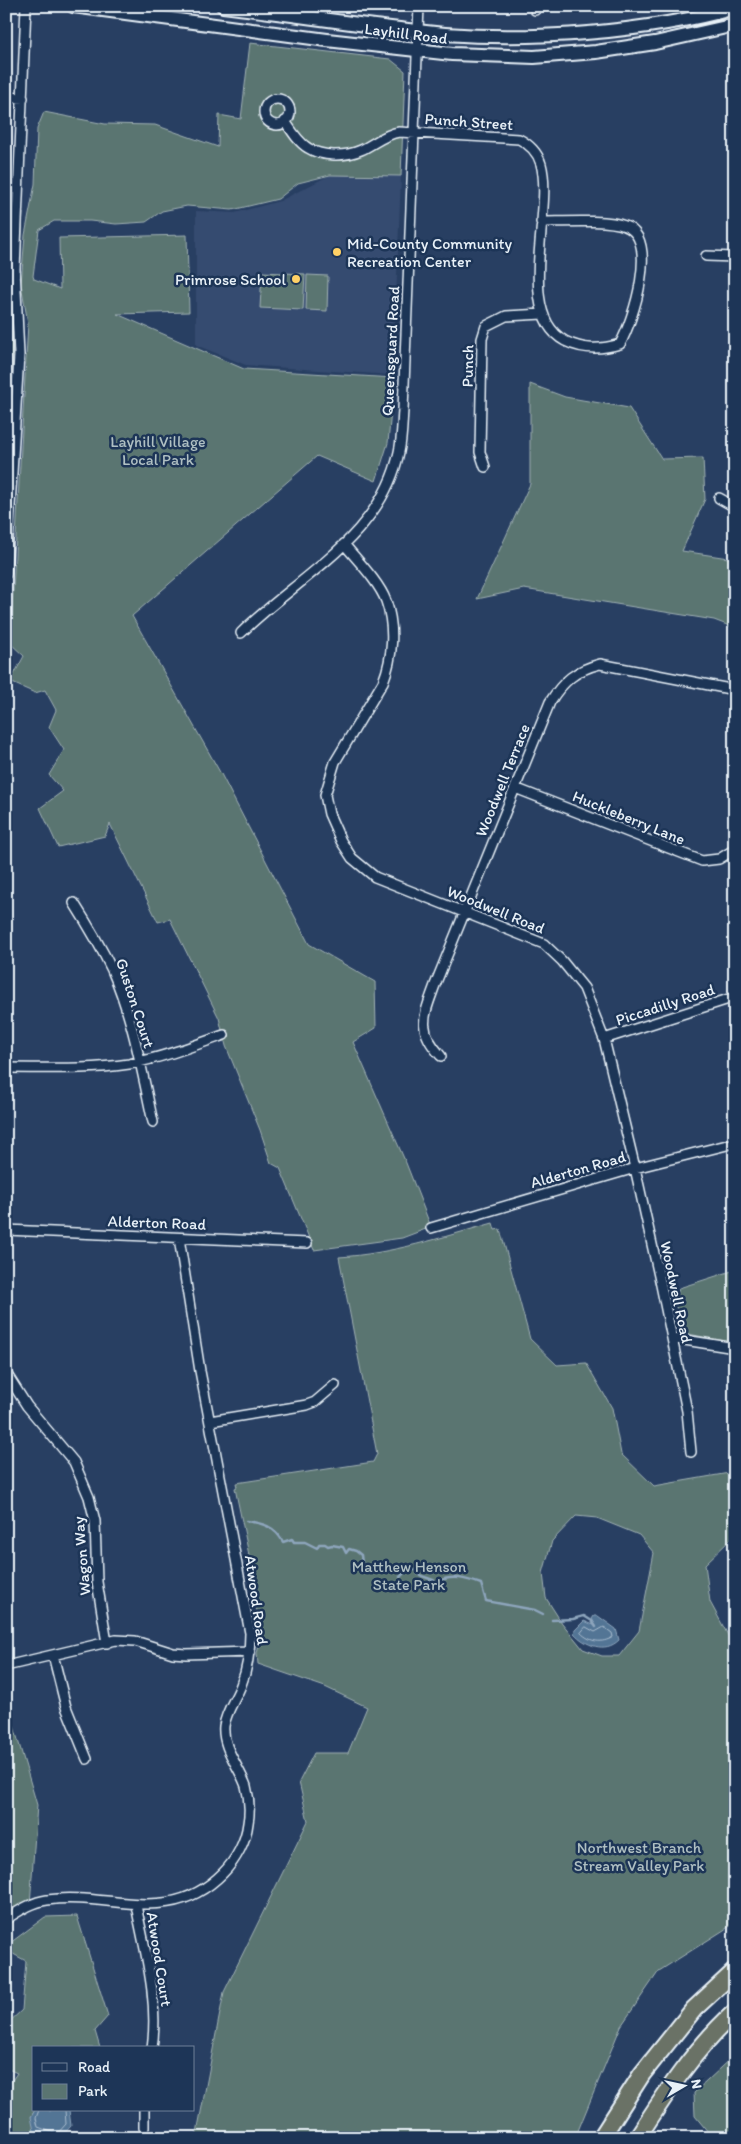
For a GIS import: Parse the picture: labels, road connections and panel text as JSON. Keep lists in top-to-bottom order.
{
  "streets": {
    "main road": ["Layhill Road"],
    "street": [
      "Punch Street",
      "Queensguard Road",
      "Punch",
      "Woodwell Terrace",
      "Huckleberry Lane",
      "Woodwell Road",
      "Guston Court",
      "Piccadilly Road",
      "Alderton Road",
      "Wagon Way",
      "Atwood Road",
      "Atwood Court"
    ]
  },
  "crossings": [
    ["Layhill Road", "Queensguard Road"],
    ["Punch Street", "Queensguard Road"],
    ["Punch Street", "Punch"],
    ["Queensguard Road", "Woodwell Road"],
    ["Woodwell Terrace", "Huckleberry Lane"],
    ["Woodwell Terrace", "Woodwell Road"],
    ["Woodwell Road", "Piccadilly Road"],
    ["Woodwell Road", "Alderton Road"],
    ["Alderton Road", "Atwood Road"],
    ["Atwood Road", "Atwood Court"]
  ],
  "parks": ["Layhill Village Local Park", "Matthew Henson State Park", "Northwest Branch Stream Valley Park"],
  "places": ["Mid-County Community Recreation Center", "Primrose School"],
  "legend": ["Road", "Park"],
  "north": "right"
}
